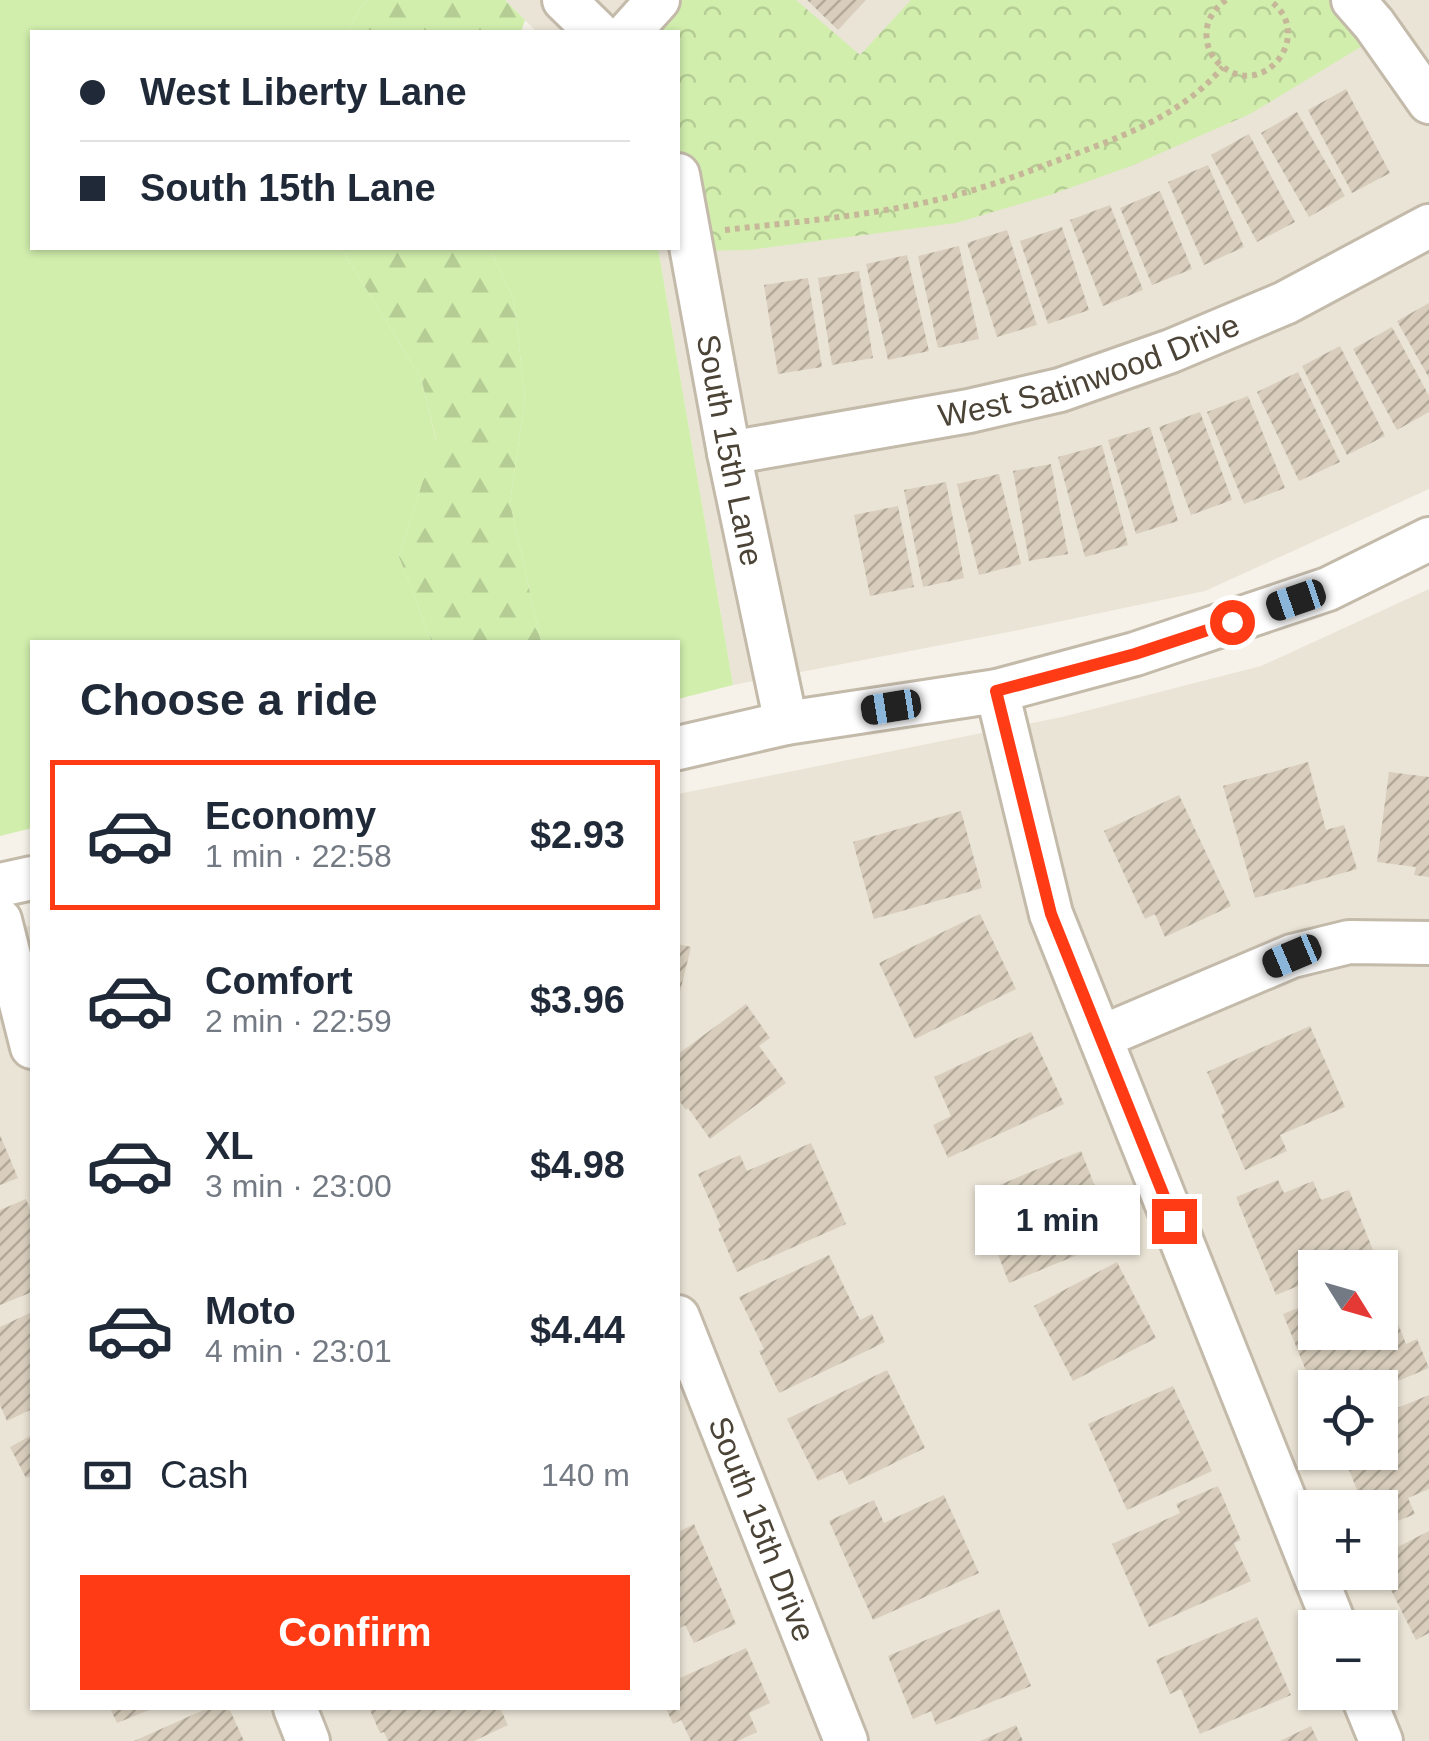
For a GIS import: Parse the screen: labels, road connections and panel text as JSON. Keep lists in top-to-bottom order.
{
  "streets": {
    "street": ["West Satinwood Drive", "South 15th Lane", "South 15th Drive"]
  },
  "crossings": [
    ["West Satinwood Drive", "South 15th Lane"]
  ],
  "north": "bottom right",
  "page": {
    "banner": ["West Liberty Lane", "South 15th Lane"],
    "heading": "Choose a ride",
    "list": [
      {
        "name": "Economy",
        "note": "1 min · 22:58",
        "value": "$2.93"
      },
      {
        "name": "Comfort",
        "note": "2 min · 22:59",
        "value": "$3.96"
      },
      {
        "name": "XL",
        "note": "3 min · 23:00",
        "value": "$4.98"
      },
      {
        "name": "Moto",
        "note": "4 min · 23:01",
        "value": "$4.44"
      }
    ],
    "bubble": "1 min",
    "map_buttons": ["+", "−"],
    "pay": ["Cash", "140 m"],
    "buttons": "Confirm"
  }
}
